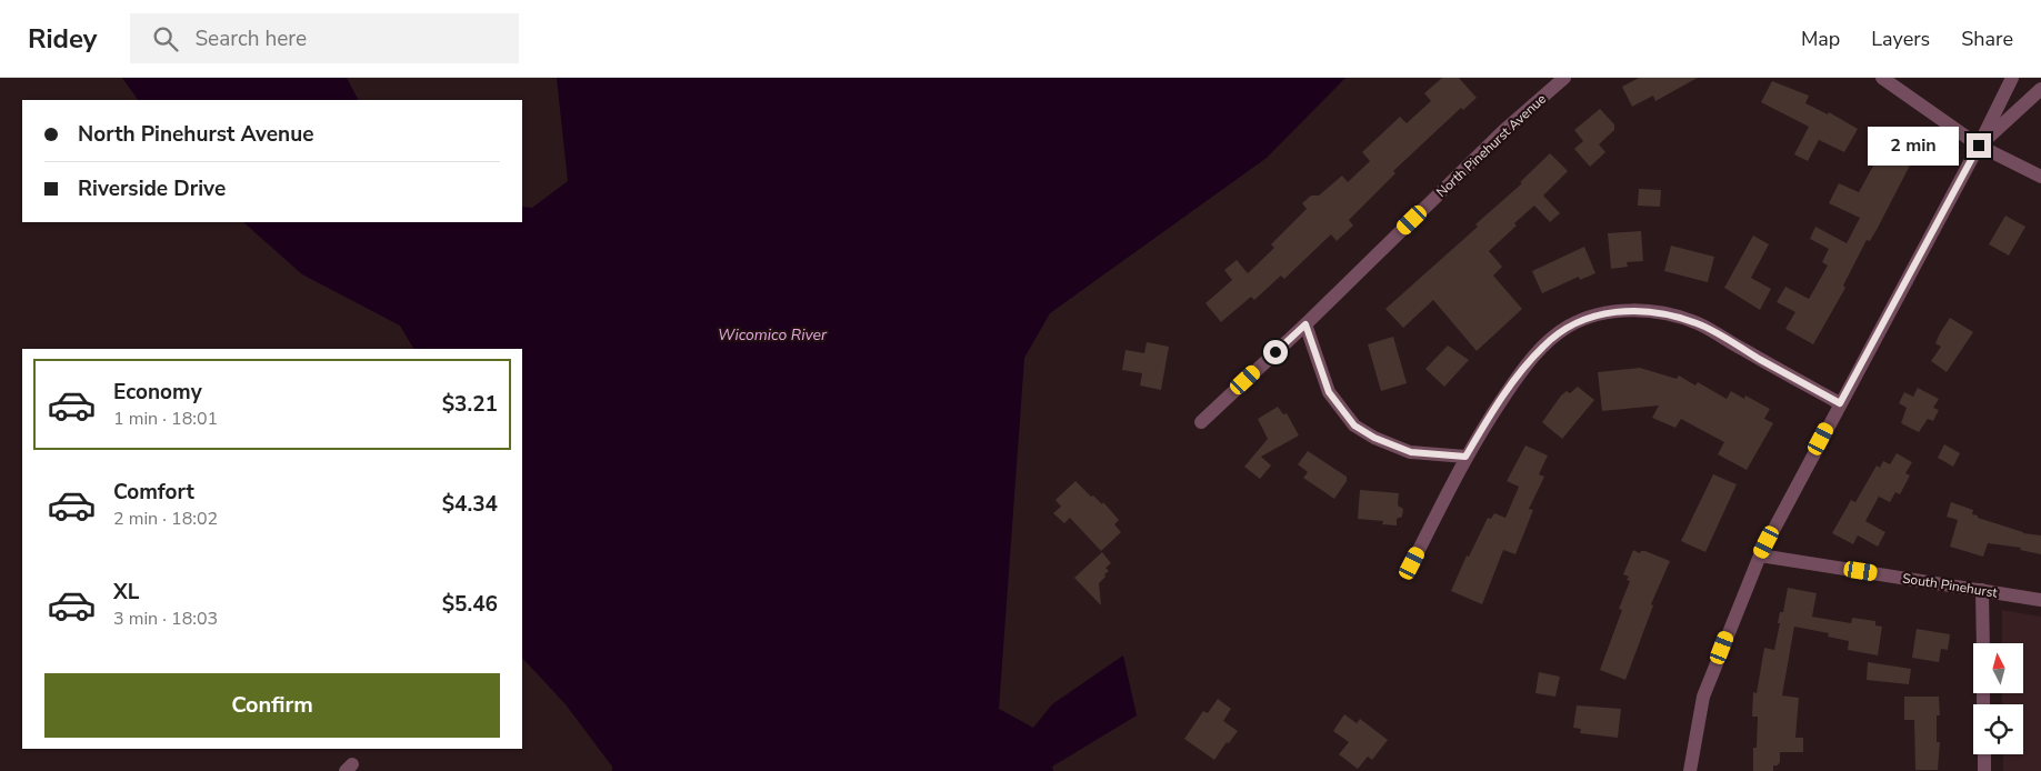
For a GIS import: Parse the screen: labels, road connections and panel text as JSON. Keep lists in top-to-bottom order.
{
  "streets": {
    "street": ["North Pinehurst Avenue", "South Pinehurst"]
  },
  "water": ["Wicomico River"],
  "north": "top",
  "page": {
    "header": "Ridey",
    "search": "Search here",
    "nav": ["Map", "Layers", "Share"],
    "banner": ["North Pinehurst Avenue", "Riverside Drive"],
    "bubble": "2 min",
    "list": [
      {
        "name": "Economy",
        "note": "1 min · 18:01",
        "value": "$3.21"
      },
      {
        "name": "Comfort",
        "note": "2 min · 18:02",
        "value": "$4.34"
      },
      {
        "name": "XL",
        "note": "3 min · 18:03",
        "value": "$5.46"
      }
    ],
    "buttons": "Confirm"
  }
}
